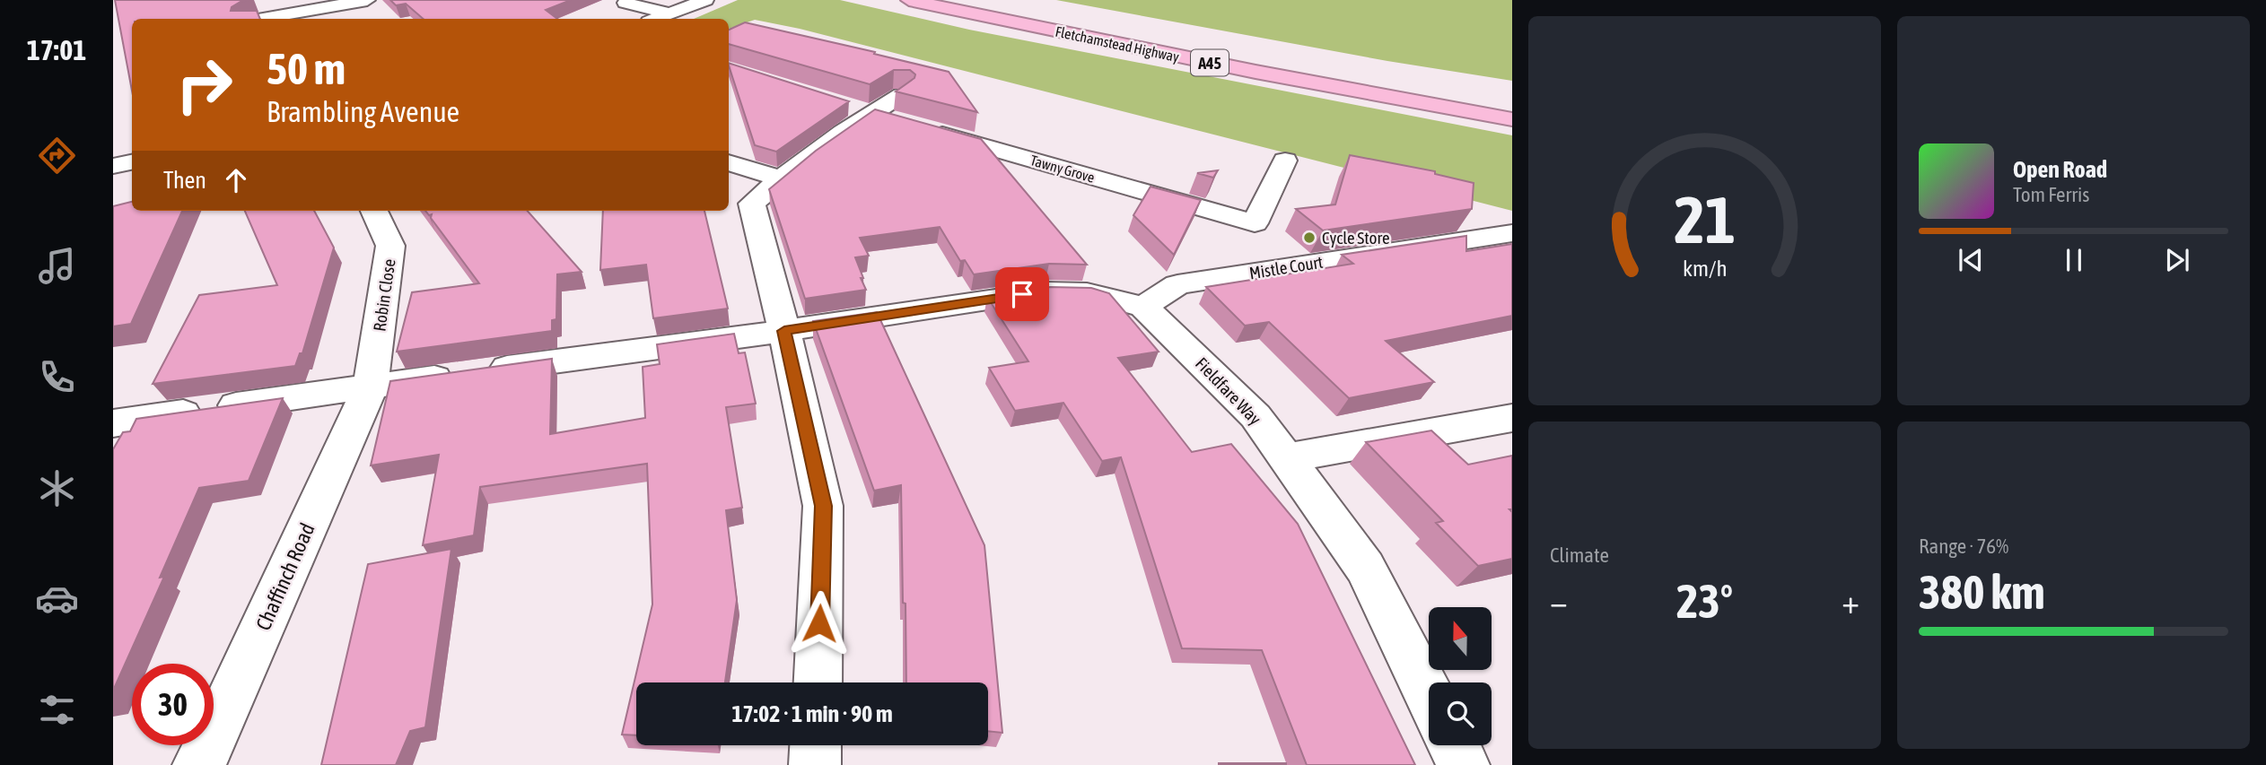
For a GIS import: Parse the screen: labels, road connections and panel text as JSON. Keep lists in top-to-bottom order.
{
  "streets": {
    "highway": ["Fletchamstead Highway", "A45"],
    "street": [
      "Tawny Grove",
      "Mistle Court",
      "Robin Close",
      "Fieldfare Way",
      "Chaffinch Road"
    ]
  },
  "crossings": [
    ["Mistle Court", "Fieldfare Way"],
    ["Robin Close", "Chaffinch Road"]
  ],
  "places": ["Cycle Store"],
  "north": "top",
  "page": {
    "tabs": "17:01",
    "turn": ["50 m", "Brambling Avenue"],
    "song": ["Open Road", "Tom Ferris"],
    "then": "Then",
    "tile": [
      "Climate",
      ["Range · 76%", "380 km"]
    ],
    "heat": ["−", "23°", "+"],
    "limit": "30",
    "trip": "17:02 · 1 min · 90 m",
    "gauge": ["21", "km/h"]
  }
}
